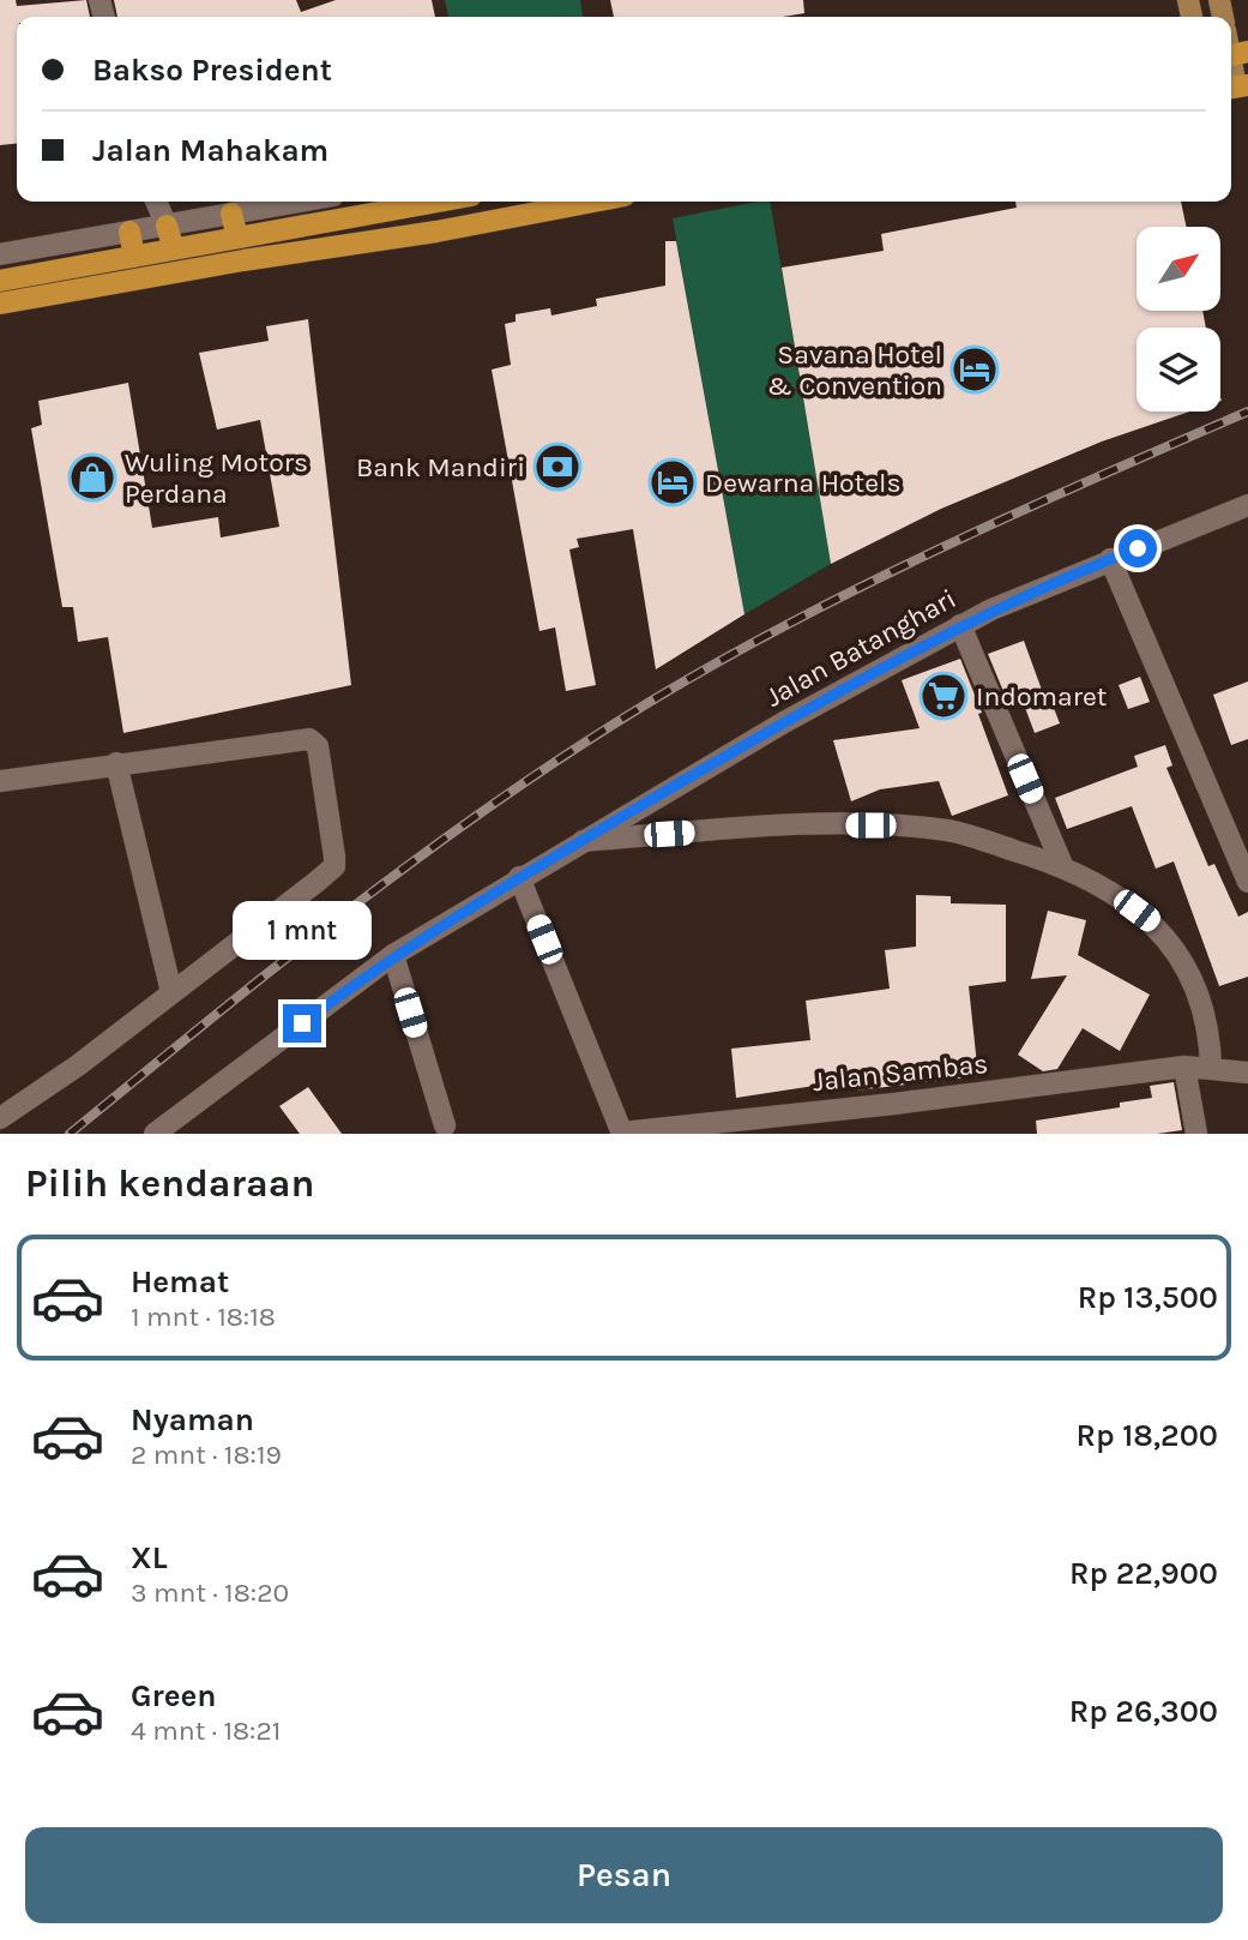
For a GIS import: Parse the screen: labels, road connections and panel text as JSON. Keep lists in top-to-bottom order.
{
  "streets": {
    "street": ["Jalan Batanghari", "Jalan Sambas"]
  },
  "places": {
    "hotel": ["Savana Hotel & Convention", "Dewarna Hotels"],
    "bank": ["Bank Mandiri"],
    "shop": ["Wuling Motors Perdana"],
    "supermarket": ["Indomaret"]
  },
  "north": "top right",
  "page": {
    "banner": ["Bakso President", "Jalan Mahakam"],
    "bubble": "1 mnt",
    "heading": "Pilih kendaraan",
    "list": [
      {
        "name": "Hemat",
        "note": "1 mnt · 18:18",
        "value": "Rp 13,500"
      },
      {
        "name": "Nyaman",
        "note": "2 mnt · 18:19",
        "value": "Rp 18,200"
      },
      {
        "name": "XL",
        "note": "3 mnt · 18:20",
        "value": "Rp 22,900"
      },
      {
        "name": "Green",
        "note": "4 mnt · 18:21",
        "value": "Rp 26,300"
      }
    ],
    "buttons": "Pesan"
  }
}
